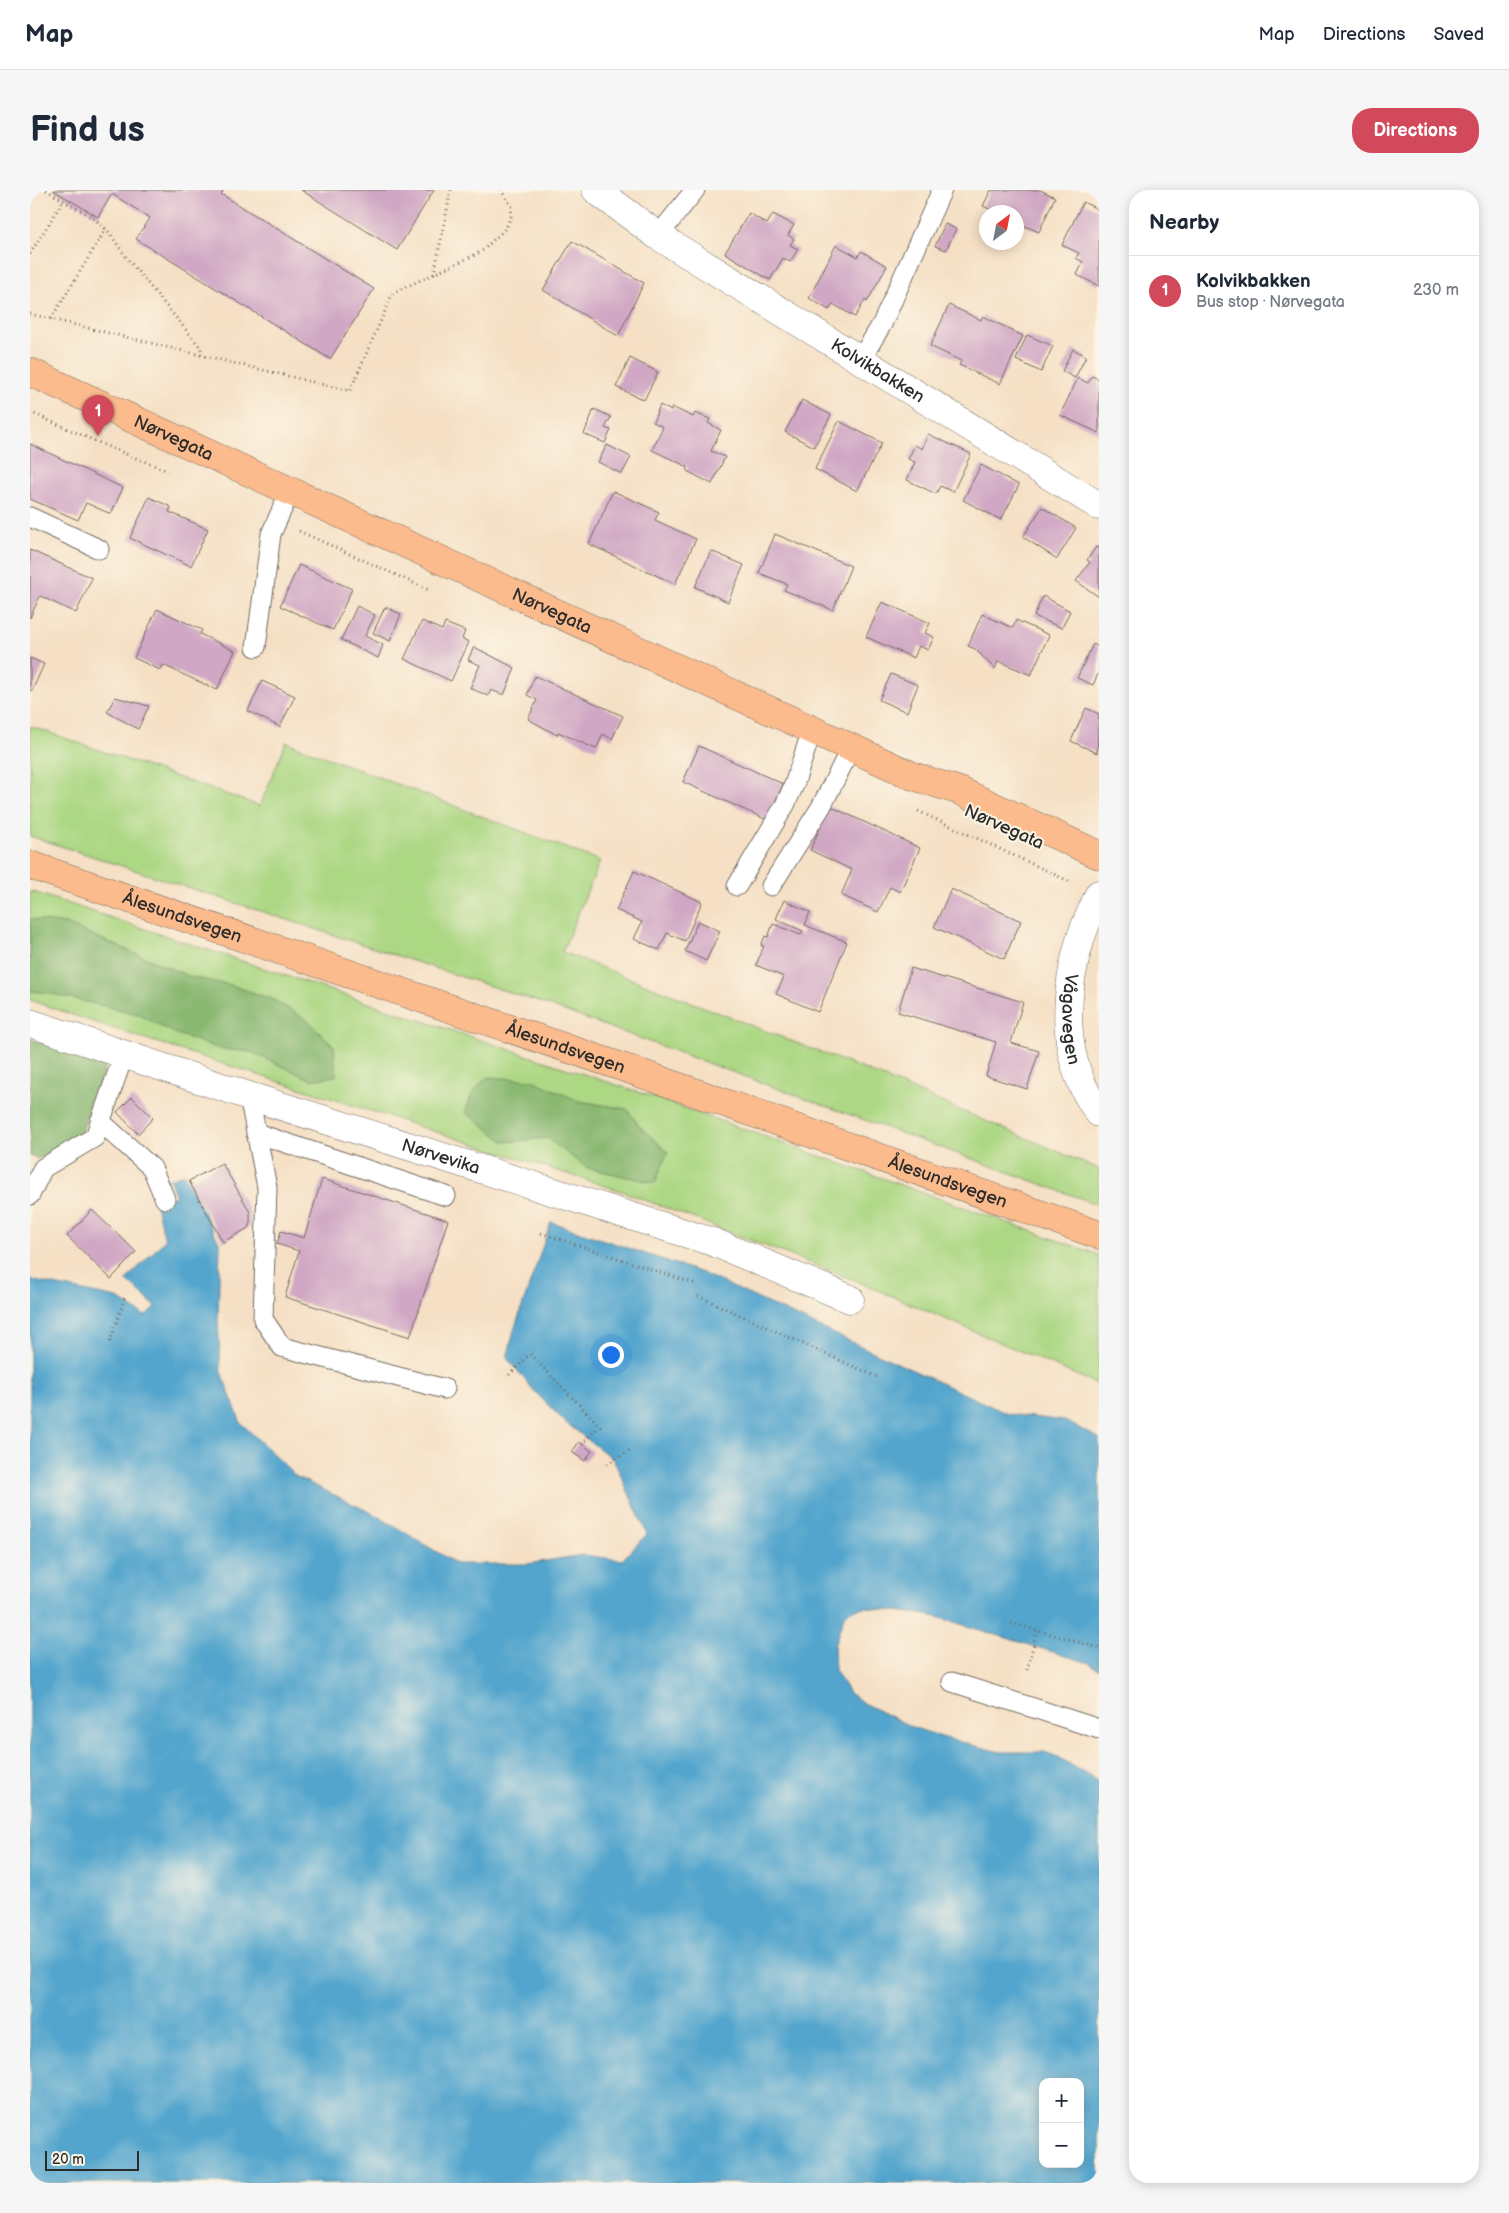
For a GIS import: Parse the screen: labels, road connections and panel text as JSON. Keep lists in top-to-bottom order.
{
  "streets": {
    "main road": ["Nørvegata", "Ålesundsvegen"],
    "street": ["Kolvikbakken", "Vågavegen", "Nørvevika"]
  },
  "scale_bar": "20 m",
  "north": "top right",
  "page": {
    "header": "Map",
    "nav": ["Map", "Directions", "Saved"],
    "buttons": "Directions",
    "title": "Find us",
    "heading": "Nearby",
    "list": [
      {
        "mark": "1",
        "name": "Kolvikbakken",
        "note": "Bus stop · Nørvegata",
        "value": "230 m"
      }
    ],
    "pins": "1",
    "map_buttons": ["+", "−"],
    "scale": "20 m"
  }
}
